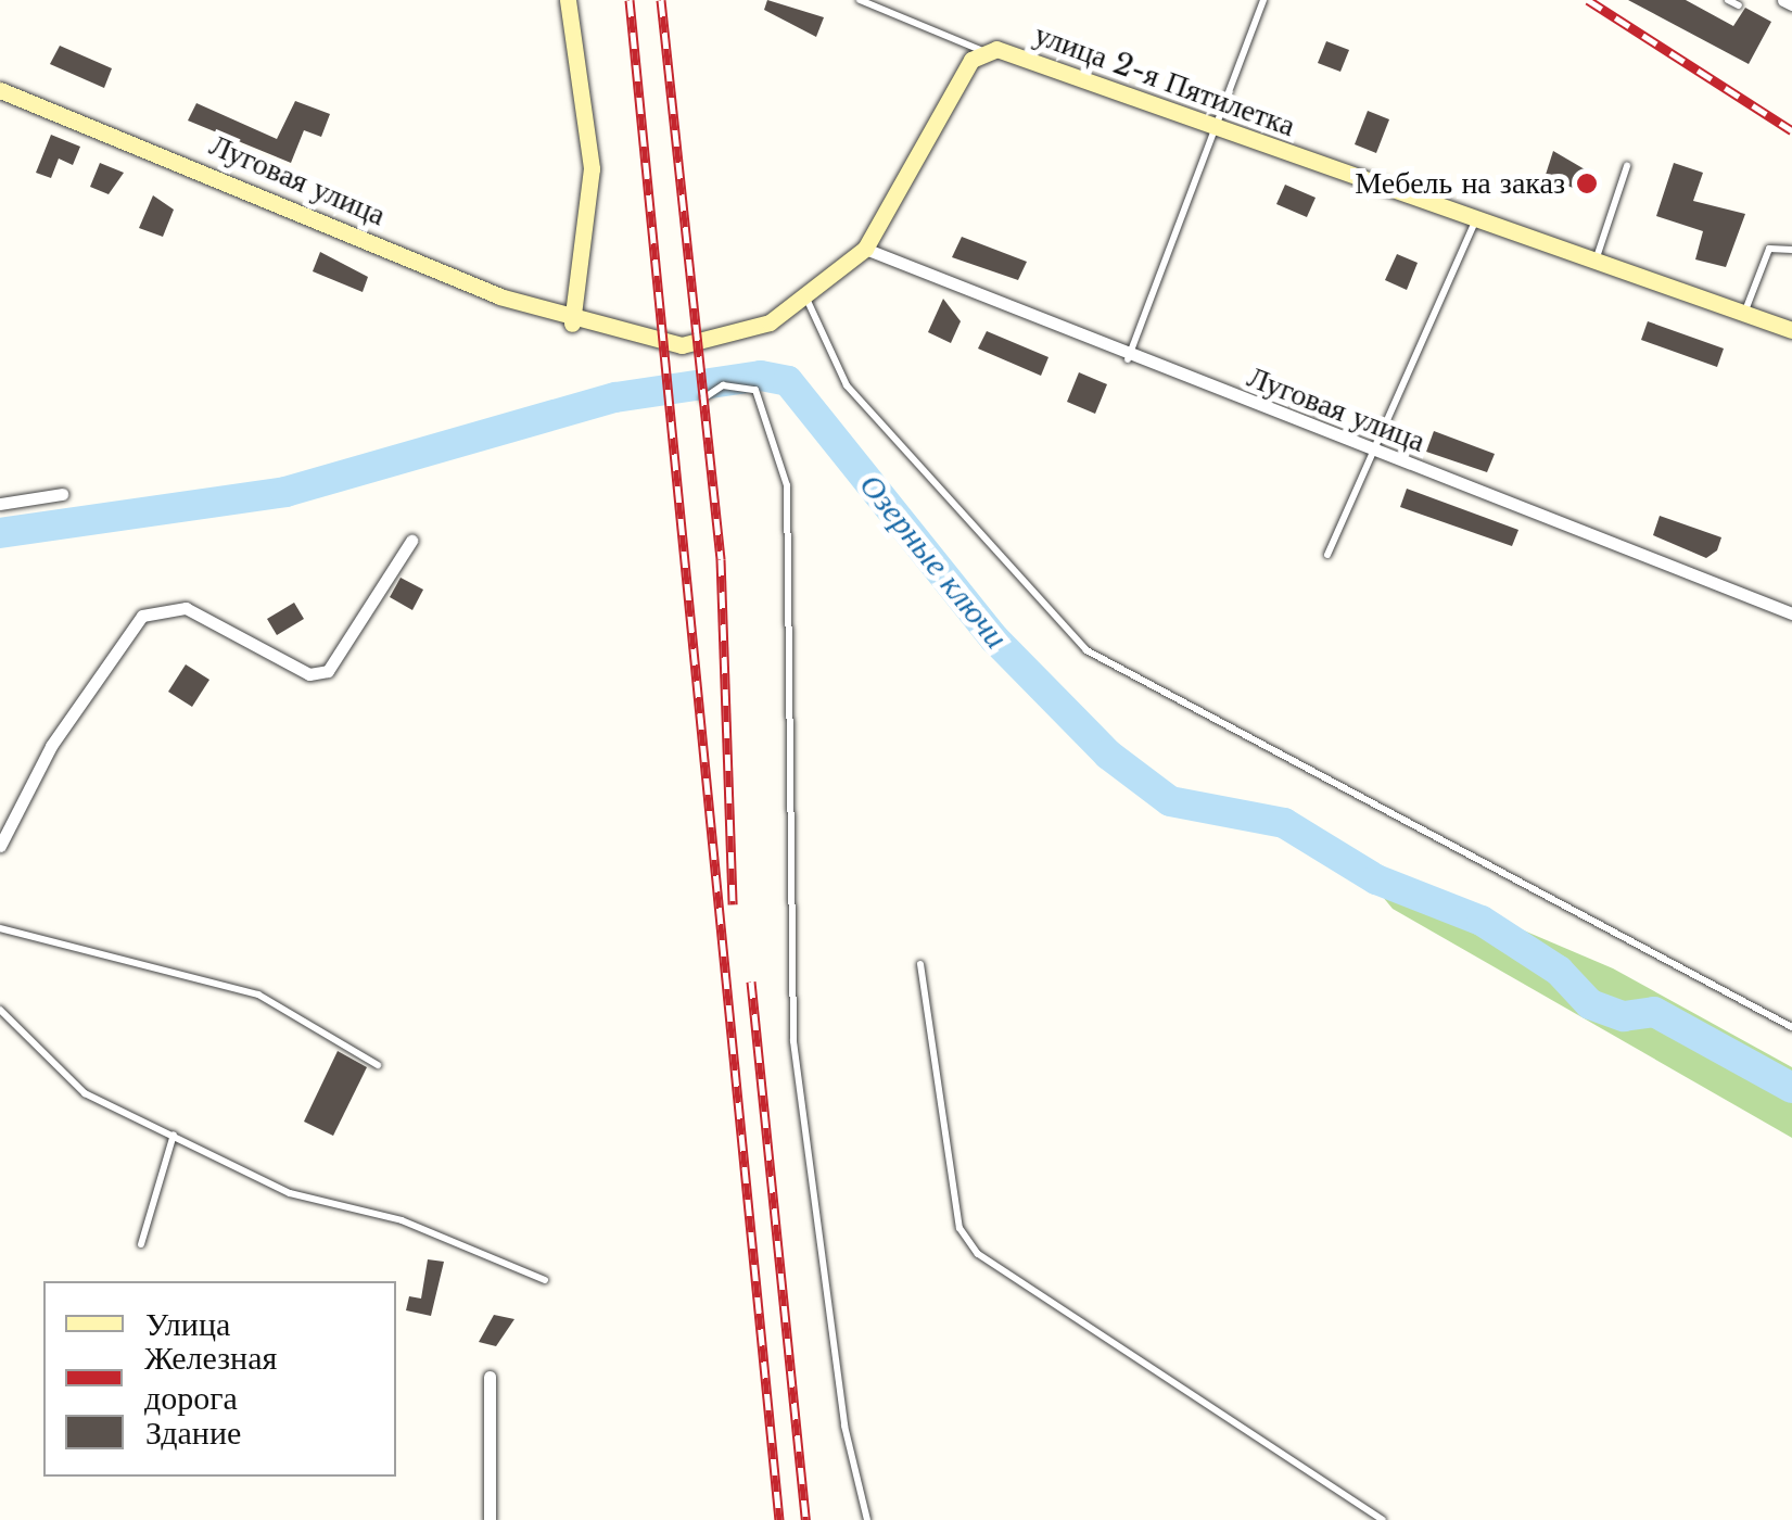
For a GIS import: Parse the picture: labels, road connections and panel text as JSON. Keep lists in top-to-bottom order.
{
  "streets": {
    "main road": ["улица 2-я Пятилетка", "Луговая улица"]
  },
  "water": ["Озерные ключи"],
  "places": ["Мебель на заказ"],
  "legend": ["Улица", "Железная дорога", "Здание"]
}
